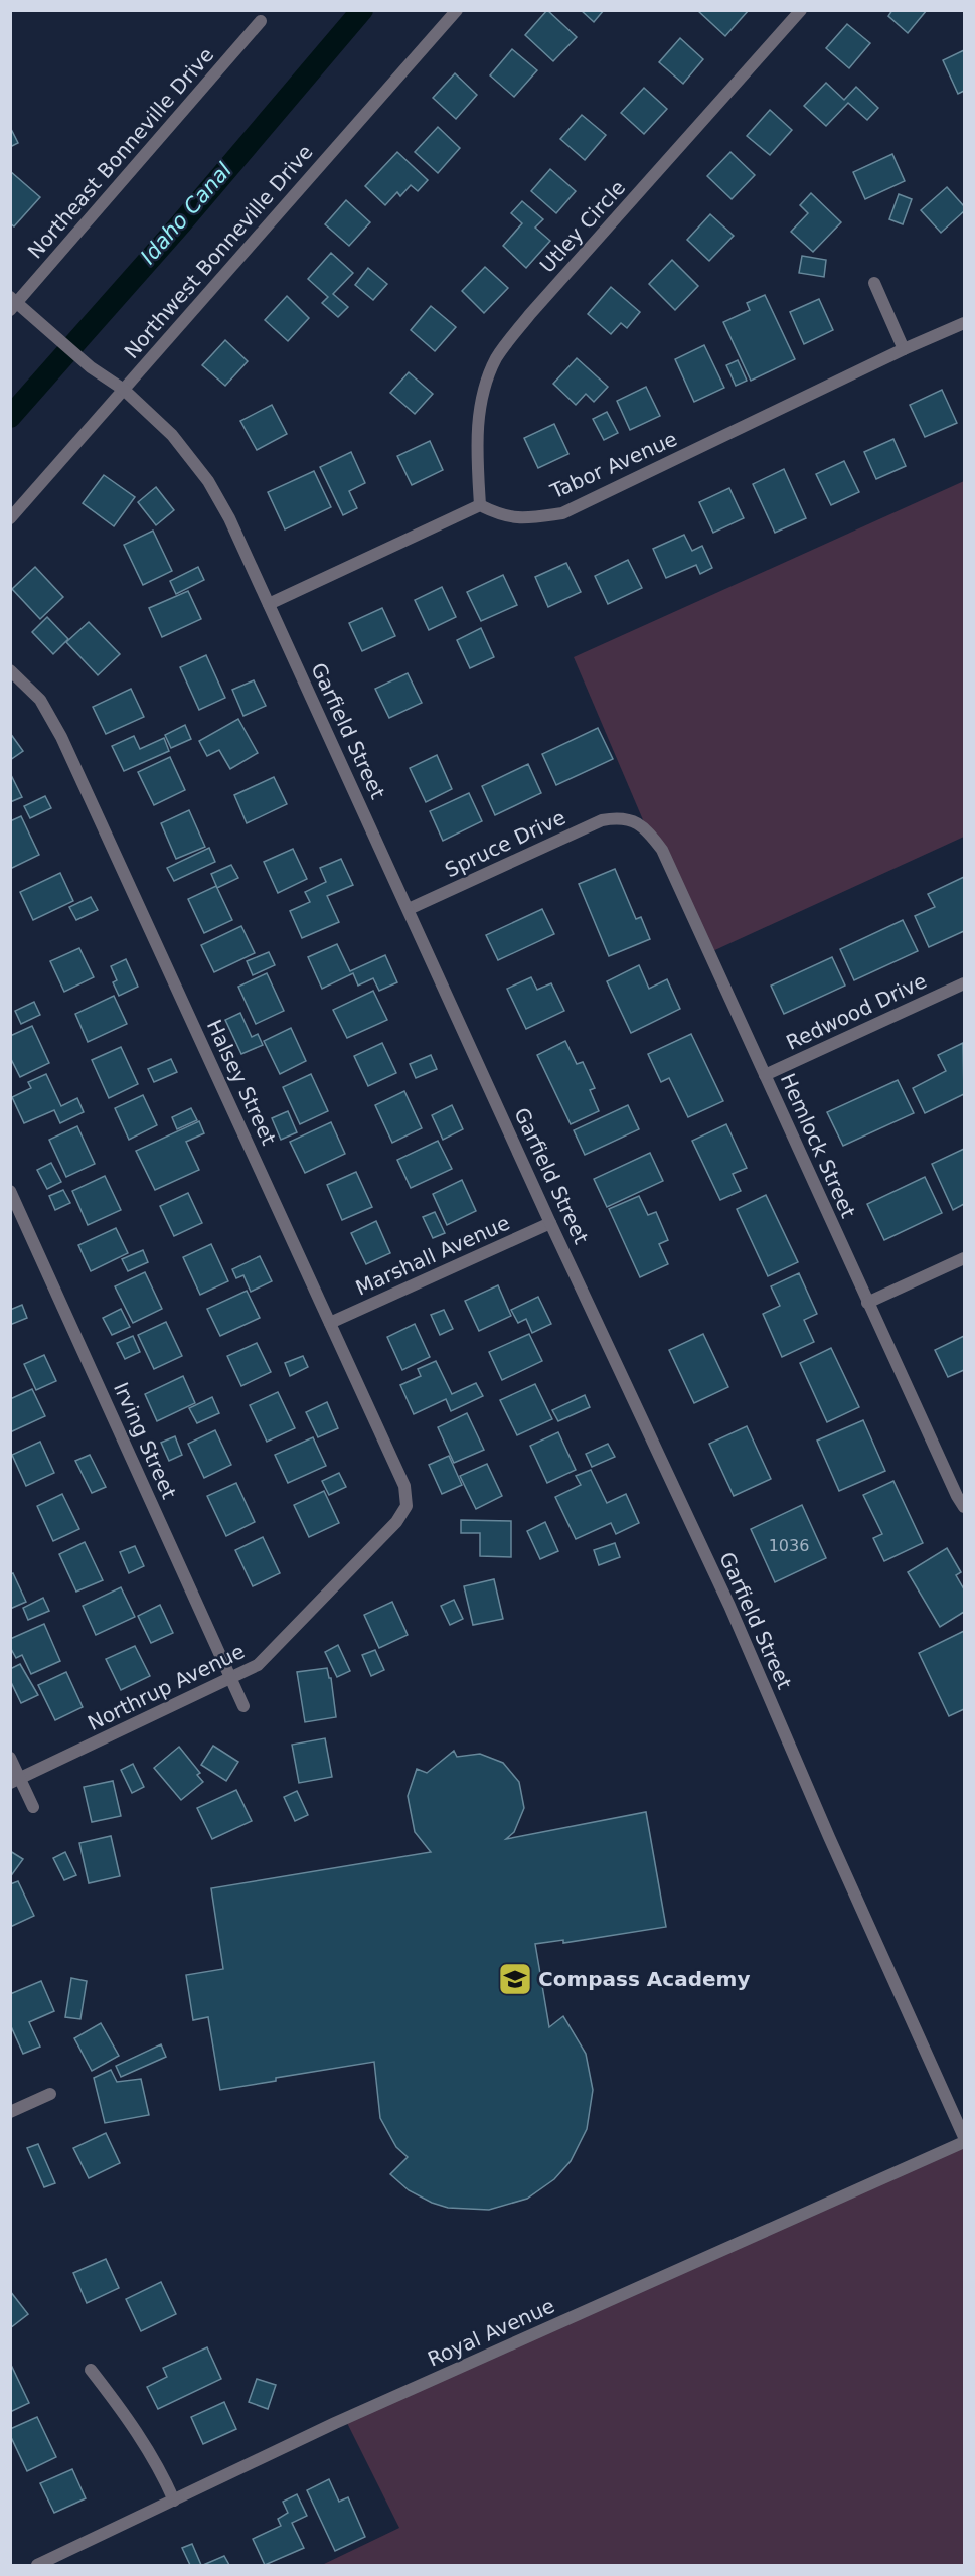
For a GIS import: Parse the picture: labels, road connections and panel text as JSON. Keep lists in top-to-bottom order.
{
  "streets": {
    "street": [
      "Northeast Bonneville Drive",
      "Utley Circle",
      "Northwest Bonneville Drive",
      "Tabor Avenue",
      "Garfield Street",
      "Spruce Drive",
      "Redwood Drive",
      "Halsey Street",
      "Hemlock Street",
      "Marshall Avenue",
      "Irving Street",
      "Northrup Avenue",
      "Royal Avenue"
    ]
  },
  "crossings": [
    ["Northeast Bonneville Drive", "Garfield Street"],
    ["Utley Circle", "Tabor Avenue"],
    ["Northwest Bonneville Drive", "Garfield Street"],
    ["Garfield Street", "Spruce Drive"],
    ["Garfield Street", "Marshall Avenue"],
    ["Spruce Drive", "Hemlock Street"],
    ["Redwood Drive", "Hemlock Street"],
    ["Halsey Street", "Marshall Avenue"],
    ["Halsey Street", "Northrup Avenue"],
    ["Irving Street", "Northrup Avenue"]
  ],
  "water": ["Idaho Canal"],
  "places": {
    "school or university": ["Compass Academy"]
  },
  "house_numbers": ["1036"]
}
